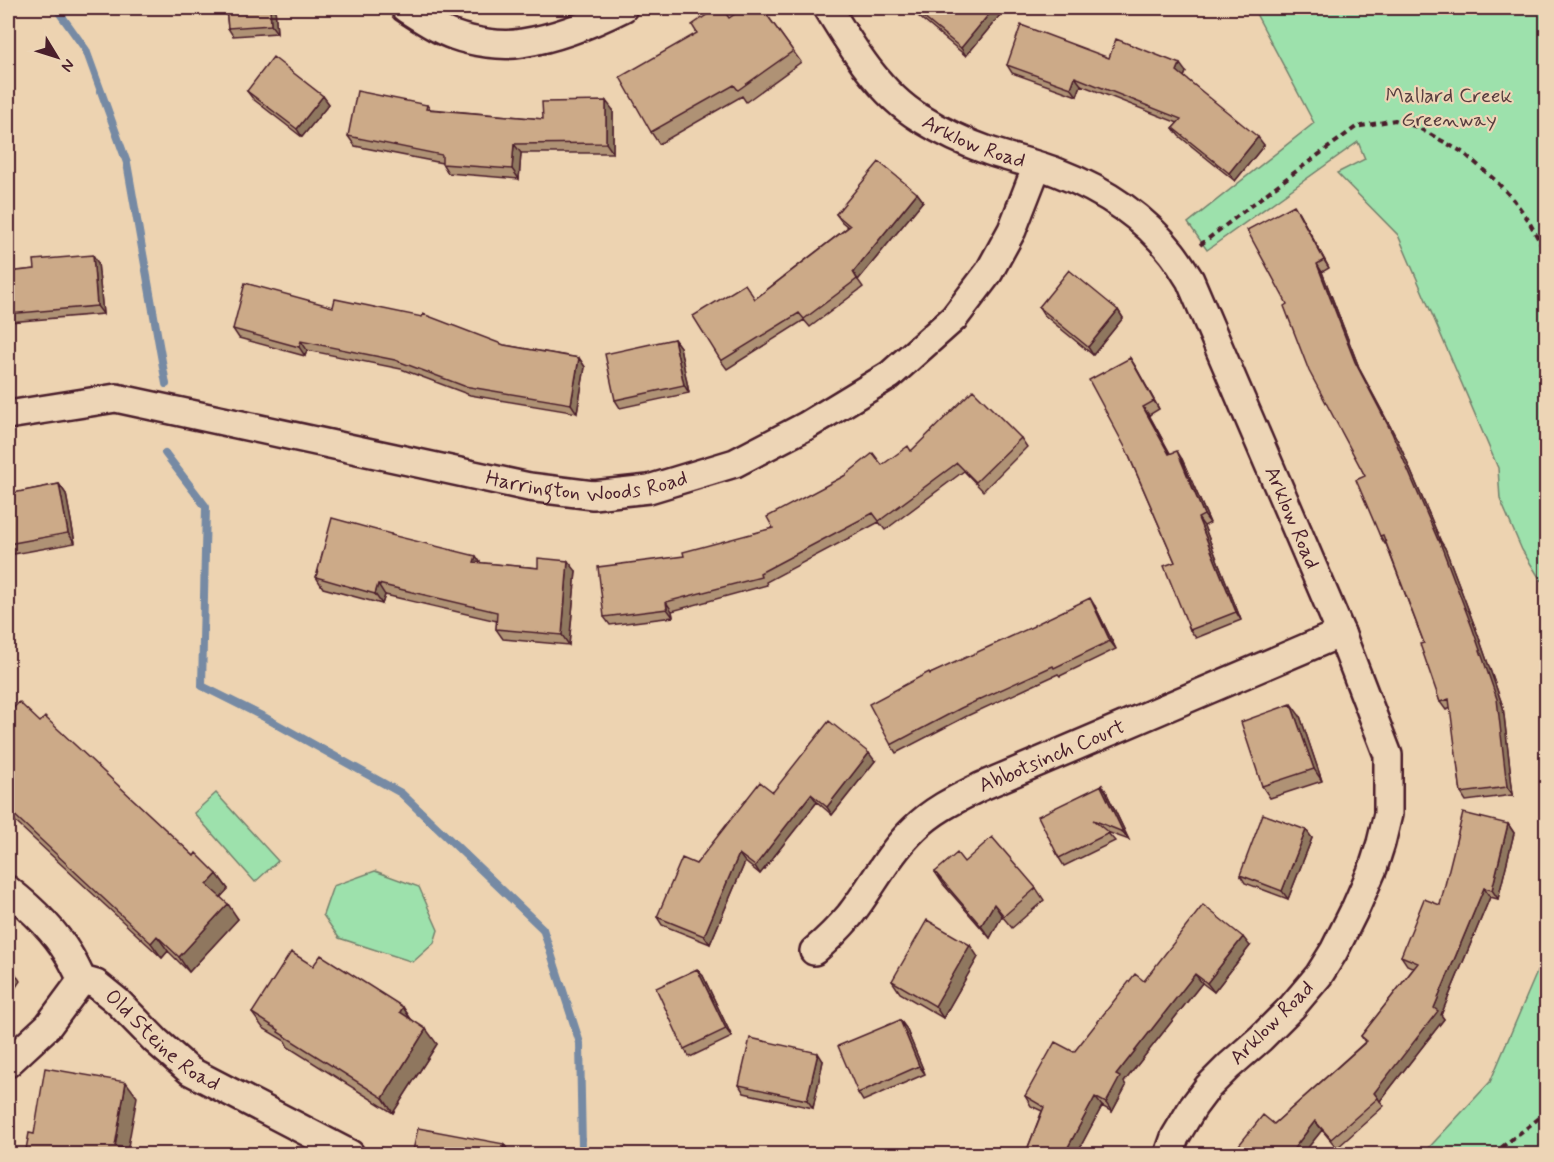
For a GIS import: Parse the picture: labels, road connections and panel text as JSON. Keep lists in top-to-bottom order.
{
  "streets": {
    "street": [
      "Arklow Road",
      "Harrington Woods Road",
      "Abbotsinch Court",
      "Old Steine Road"
    ]
  },
  "crossings": [
    ["Arklow Road", "Harrington Woods Road"],
    ["Arklow Road", "Abbotsinch Court"]
  ],
  "parks": ["Mallard Creek Greenway"],
  "north": "bottom right"
}
